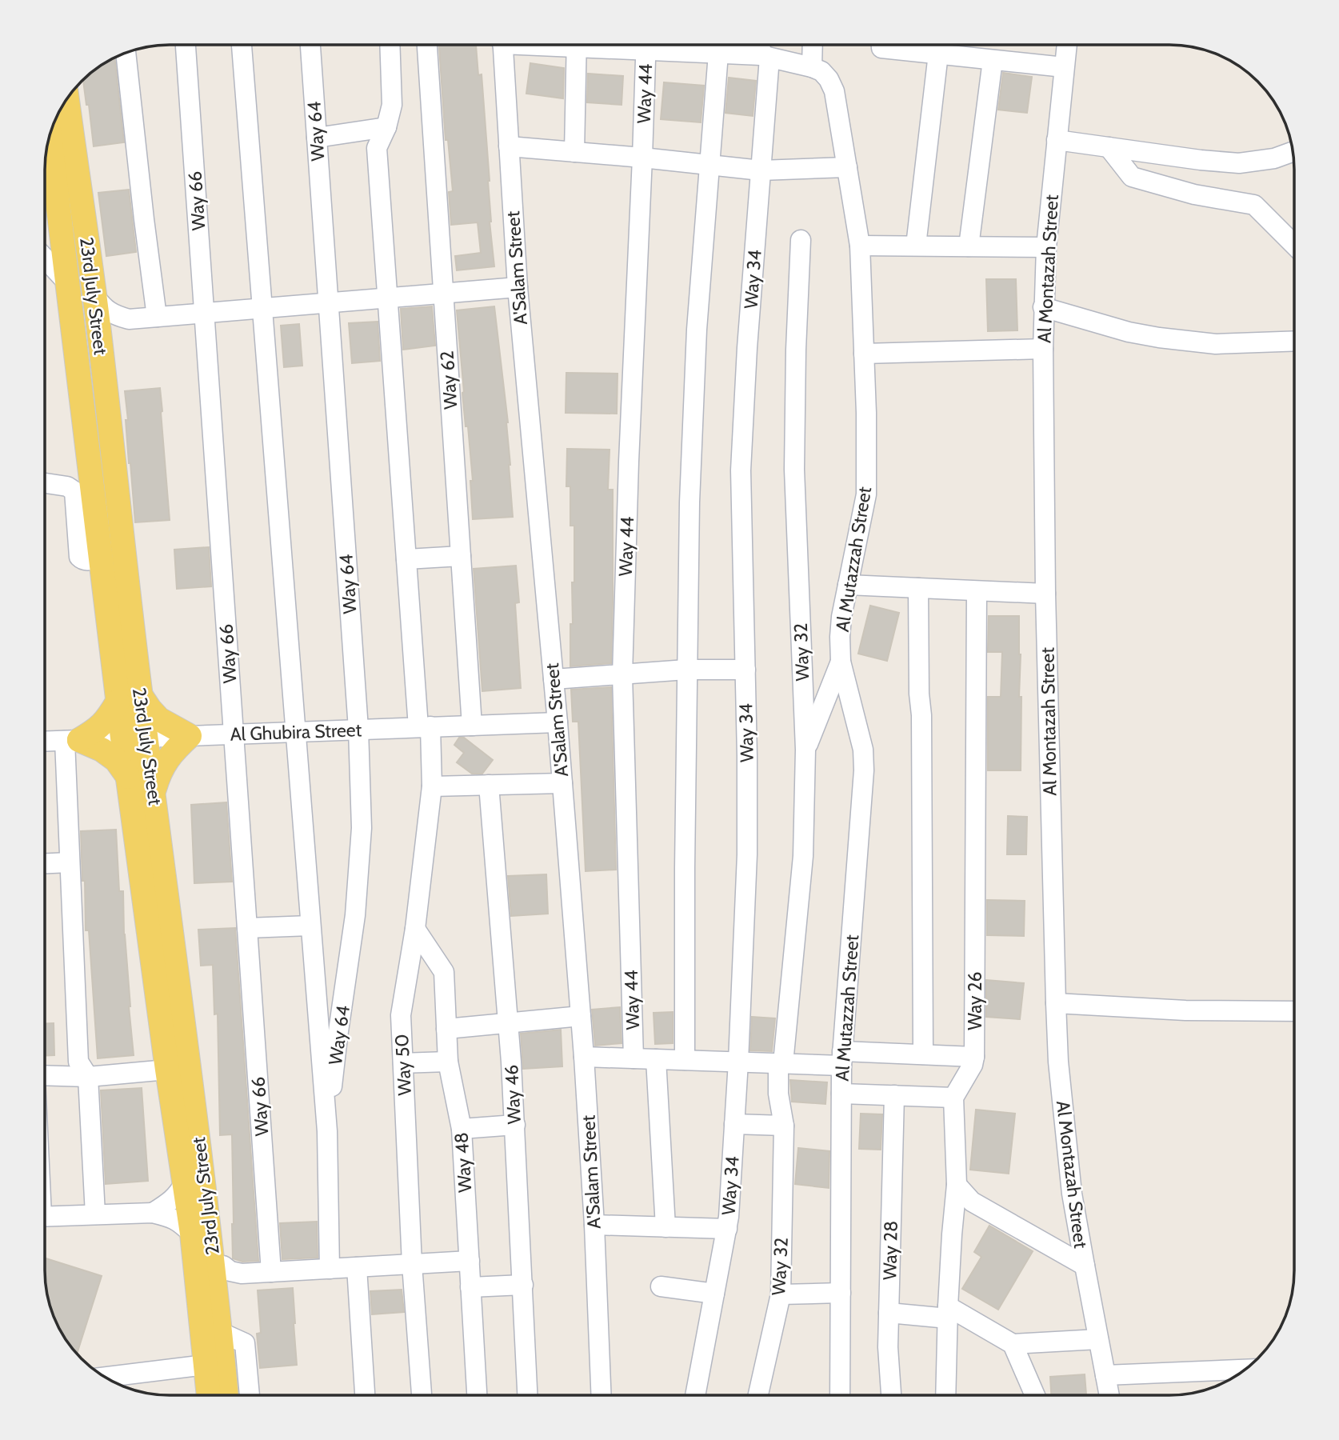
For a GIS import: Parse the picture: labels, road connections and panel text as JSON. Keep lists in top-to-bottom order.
{
  "streets": {
    "main road": ["23rd July Street"],
    "street": [
      "Way 44",
      "Way 64",
      "Way 66",
      "A'Salam Street",
      "Al Montazah Street",
      "Way 34",
      "Way 62",
      "Al Mutazzah Street",
      "Way 32",
      "Al Ghubira Street",
      "Way 26",
      "Way 50",
      "Way 46",
      "Way 48",
      "Way 28"
    ]
  },
  "crossings": [
    ["Way 64", "Al Ghubira Street"],
    ["Way 66", "Al Ghubira Street"],
    ["A'Salam Street", "Al Ghubira Street"],
    ["23rd July Street", "Al Ghubira Street"],
    ["Way 62", "Al Ghubira Street"],
    ["Al Ghubira Street", "Way 50"],
    ["Way 50", "Way 48"]
  ]
}
